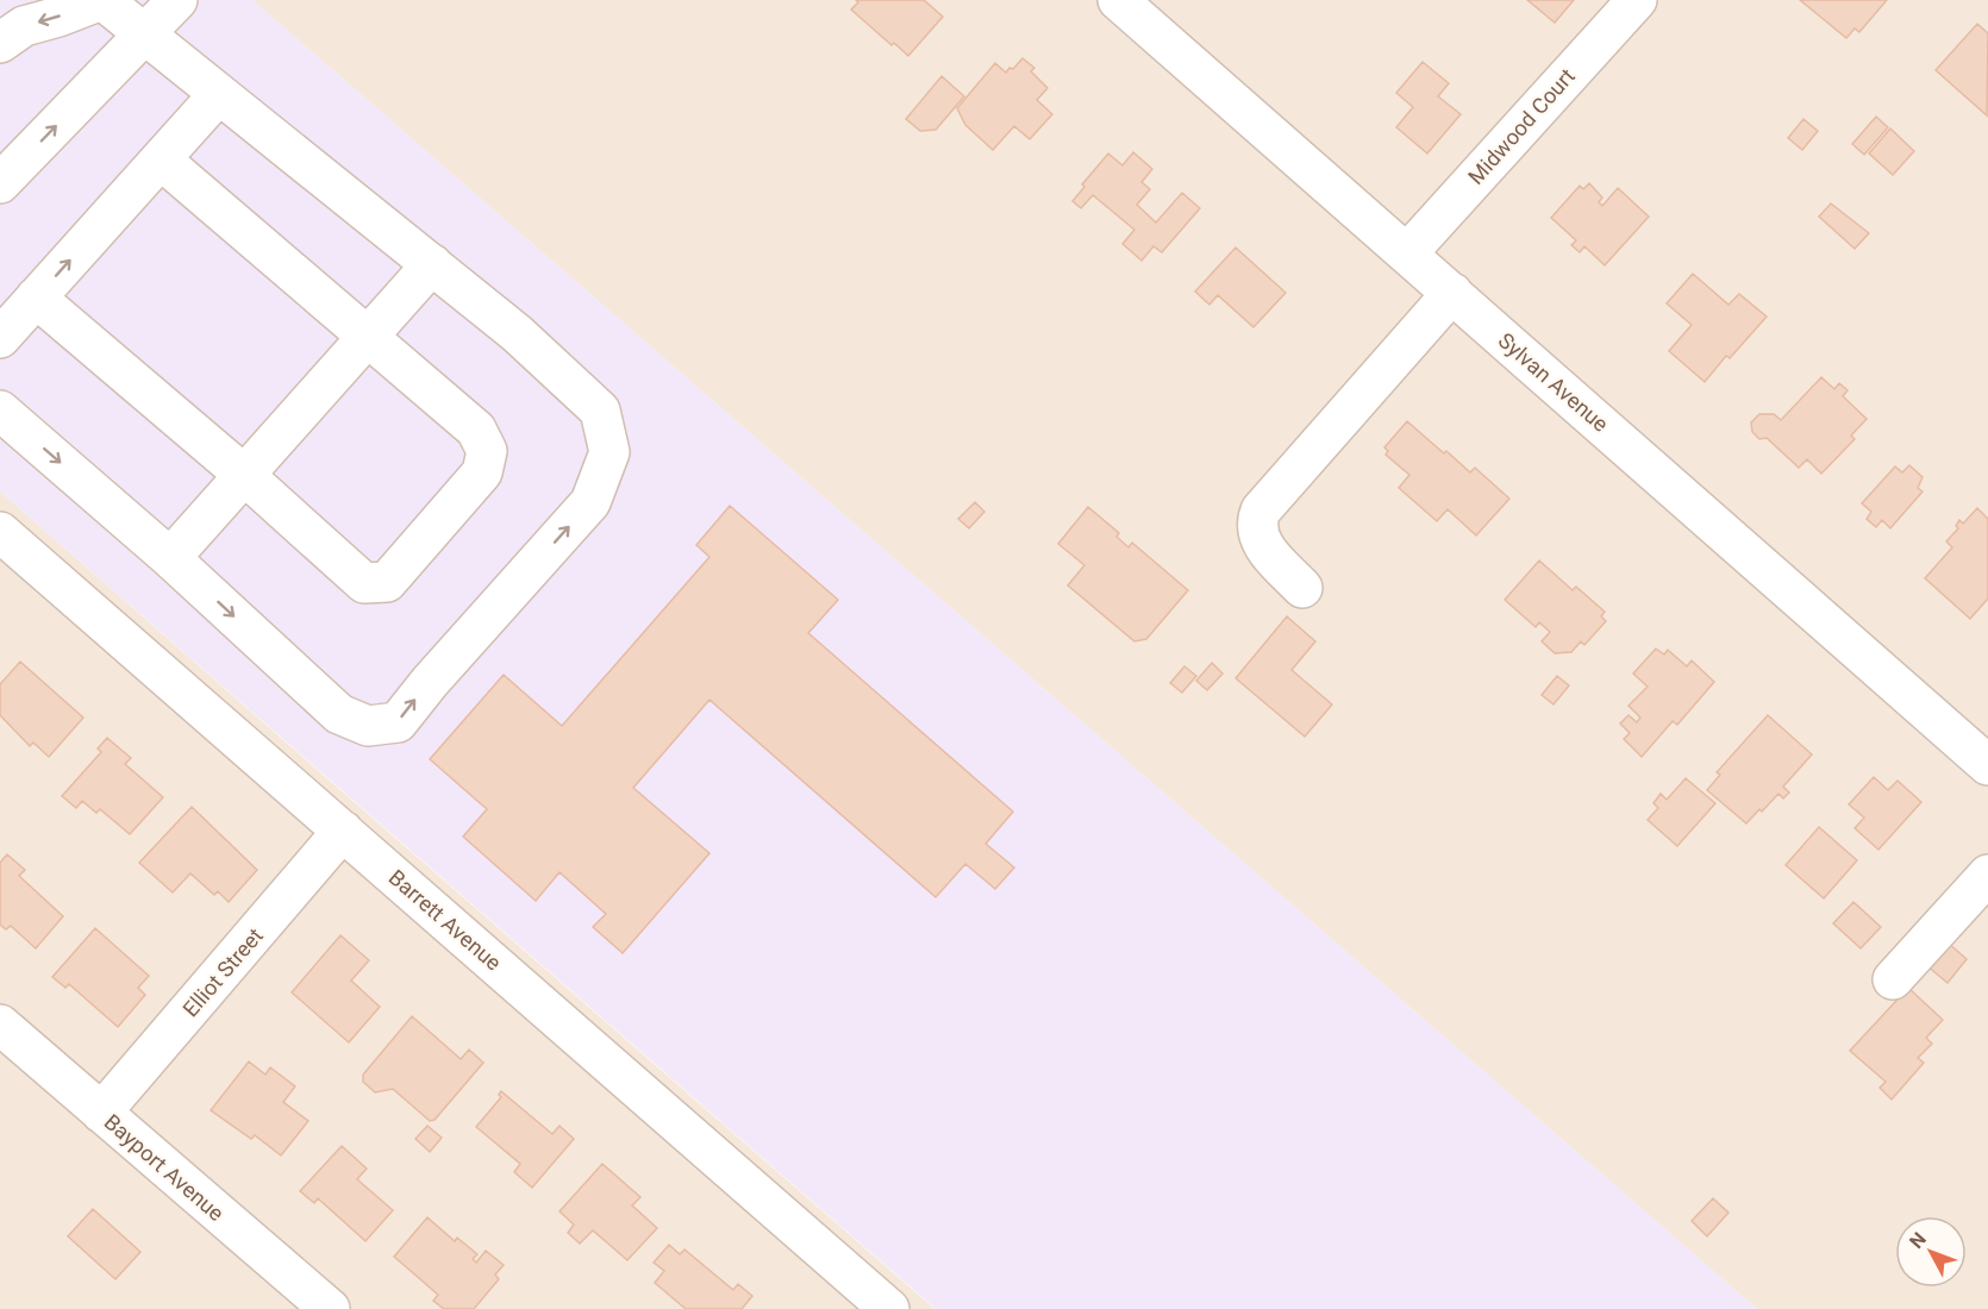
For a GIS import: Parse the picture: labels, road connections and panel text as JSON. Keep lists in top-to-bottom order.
{
  "streets": {
    "street": [
      "Midwood Court",
      "Sylvan Avenue",
      "Barrett Avenue",
      "Elliot Street",
      "Bayport Avenue"
    ]
  },
  "crossings": [
    ["Midwood Court", "Sylvan Avenue"],
    ["Barrett Avenue", "Elliot Street"],
    ["Elliot Street", "Bayport Avenue"]
  ],
  "north": "top left"
}
